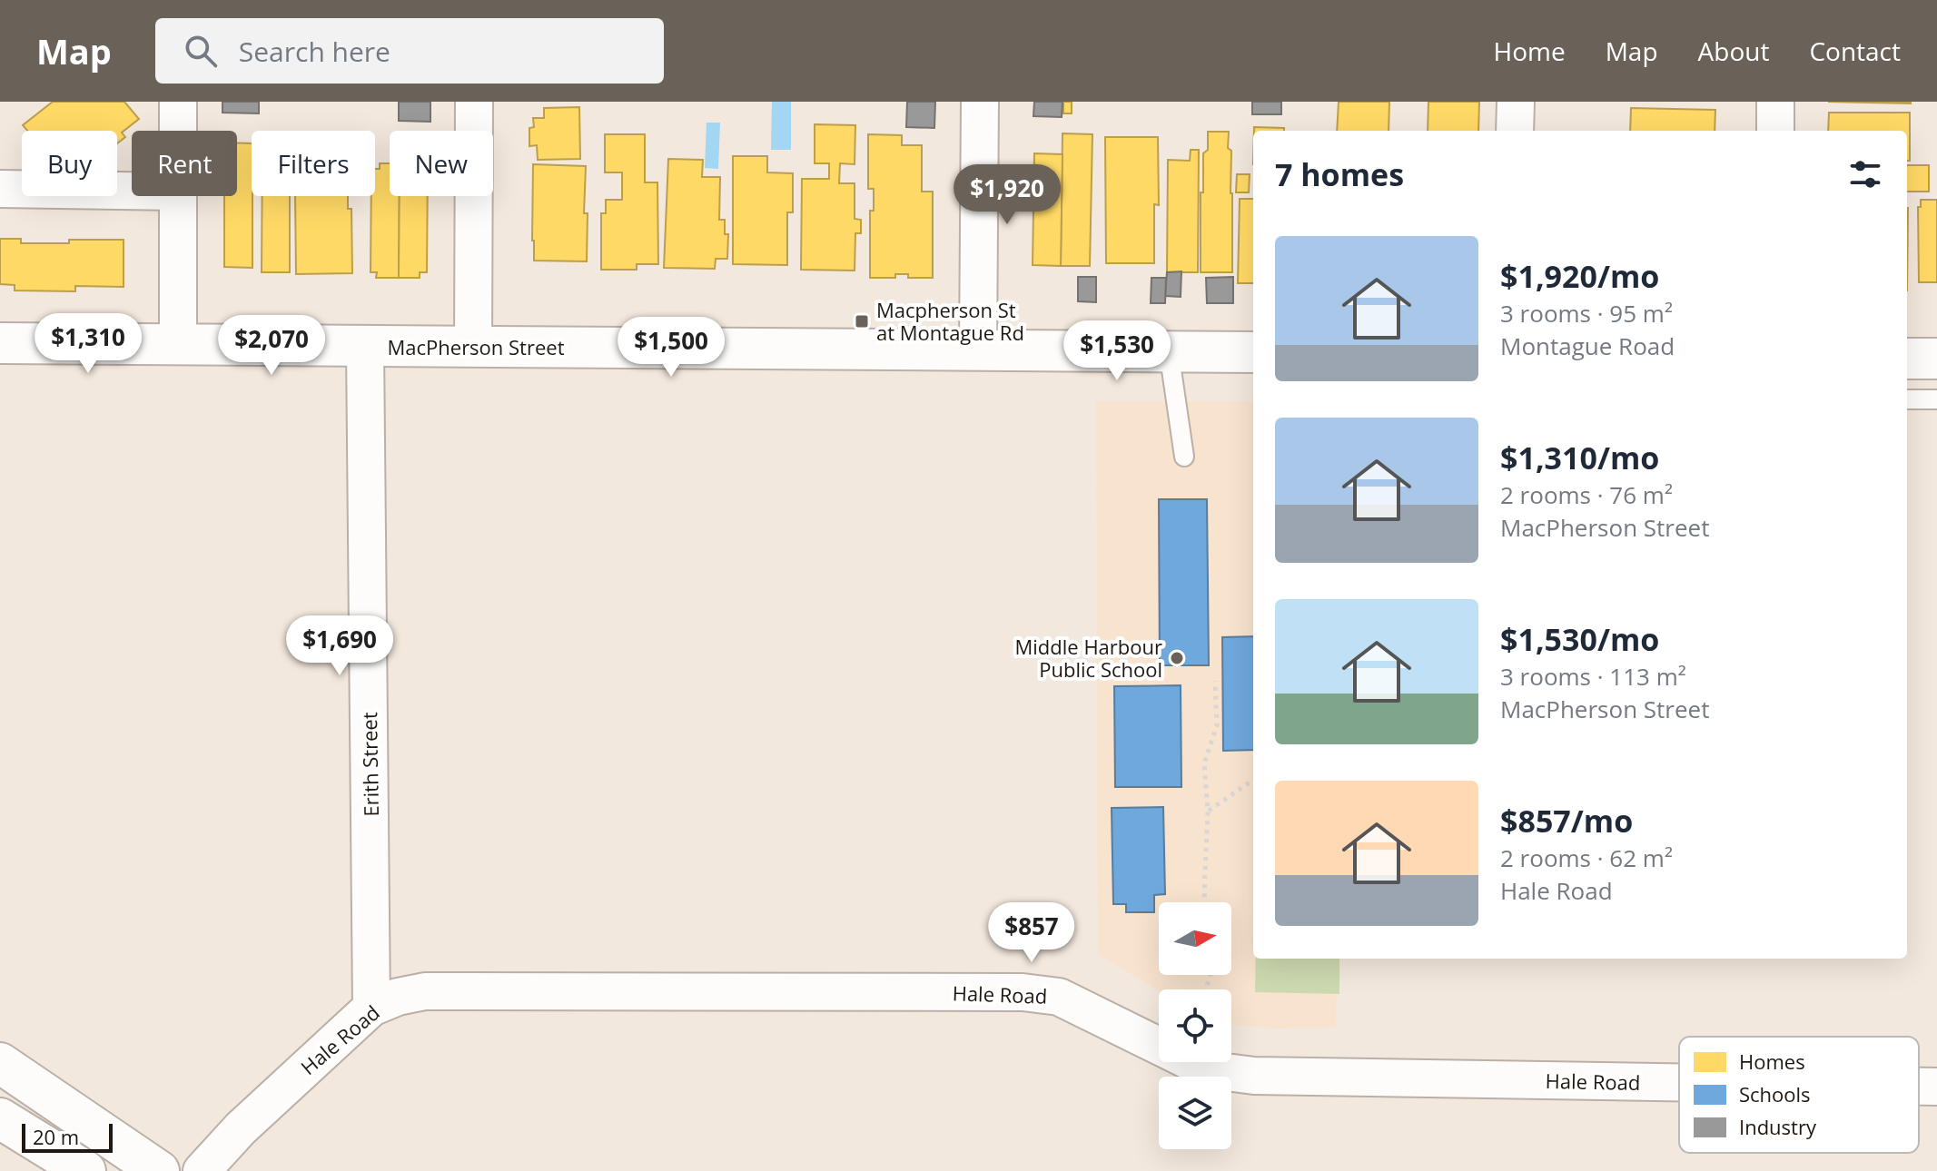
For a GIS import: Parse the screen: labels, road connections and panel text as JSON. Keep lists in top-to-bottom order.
{
  "streets": {
    "main road": ["MacPherson Street"],
    "street": ["Erith Street", "Hale Road"]
  },
  "crossings": [
    ["MacPherson Street", "Erith Street"],
    ["Erith Street", "Hale Road"]
  ],
  "places": {
    "transit": ["Macpherson St at Montague Rd"],
    "other": ["Middle Harbour Public School"]
  },
  "legend": ["Homes", "Schools", "Industry"],
  "scale_bar": "20 m",
  "north": "right",
  "page": {
    "header": "Map",
    "search": "Search here",
    "nav": [
      "Home",
      "Map",
      "About",
      "Contact"
    ],
    "chip": [
      "Buy",
      "Rent",
      "Filters",
      "New"
    ],
    "heading": "7 homes",
    "price": [
      "$1,920",
      "$1,310",
      "$2,070",
      "$1,500",
      "$1,530",
      "$1,690",
      "$857"
    ],
    "list": [
      {
        "name": "$1,920/mo",
        "note": "3 rooms · 95 m² · Montague Road"
      },
      {
        "name": "$1,310/mo",
        "note": "2 rooms · 76 m² · MacPherson Street"
      },
      {
        "name": "$1,530/mo",
        "note": "3 rooms · 113 m² · MacPherson Street"
      },
      {
        "name": "$857/mo",
        "note": "2 rooms · 62 m² · Hale Road"
      }
    ],
    "scale": "20 m"
  }
}
